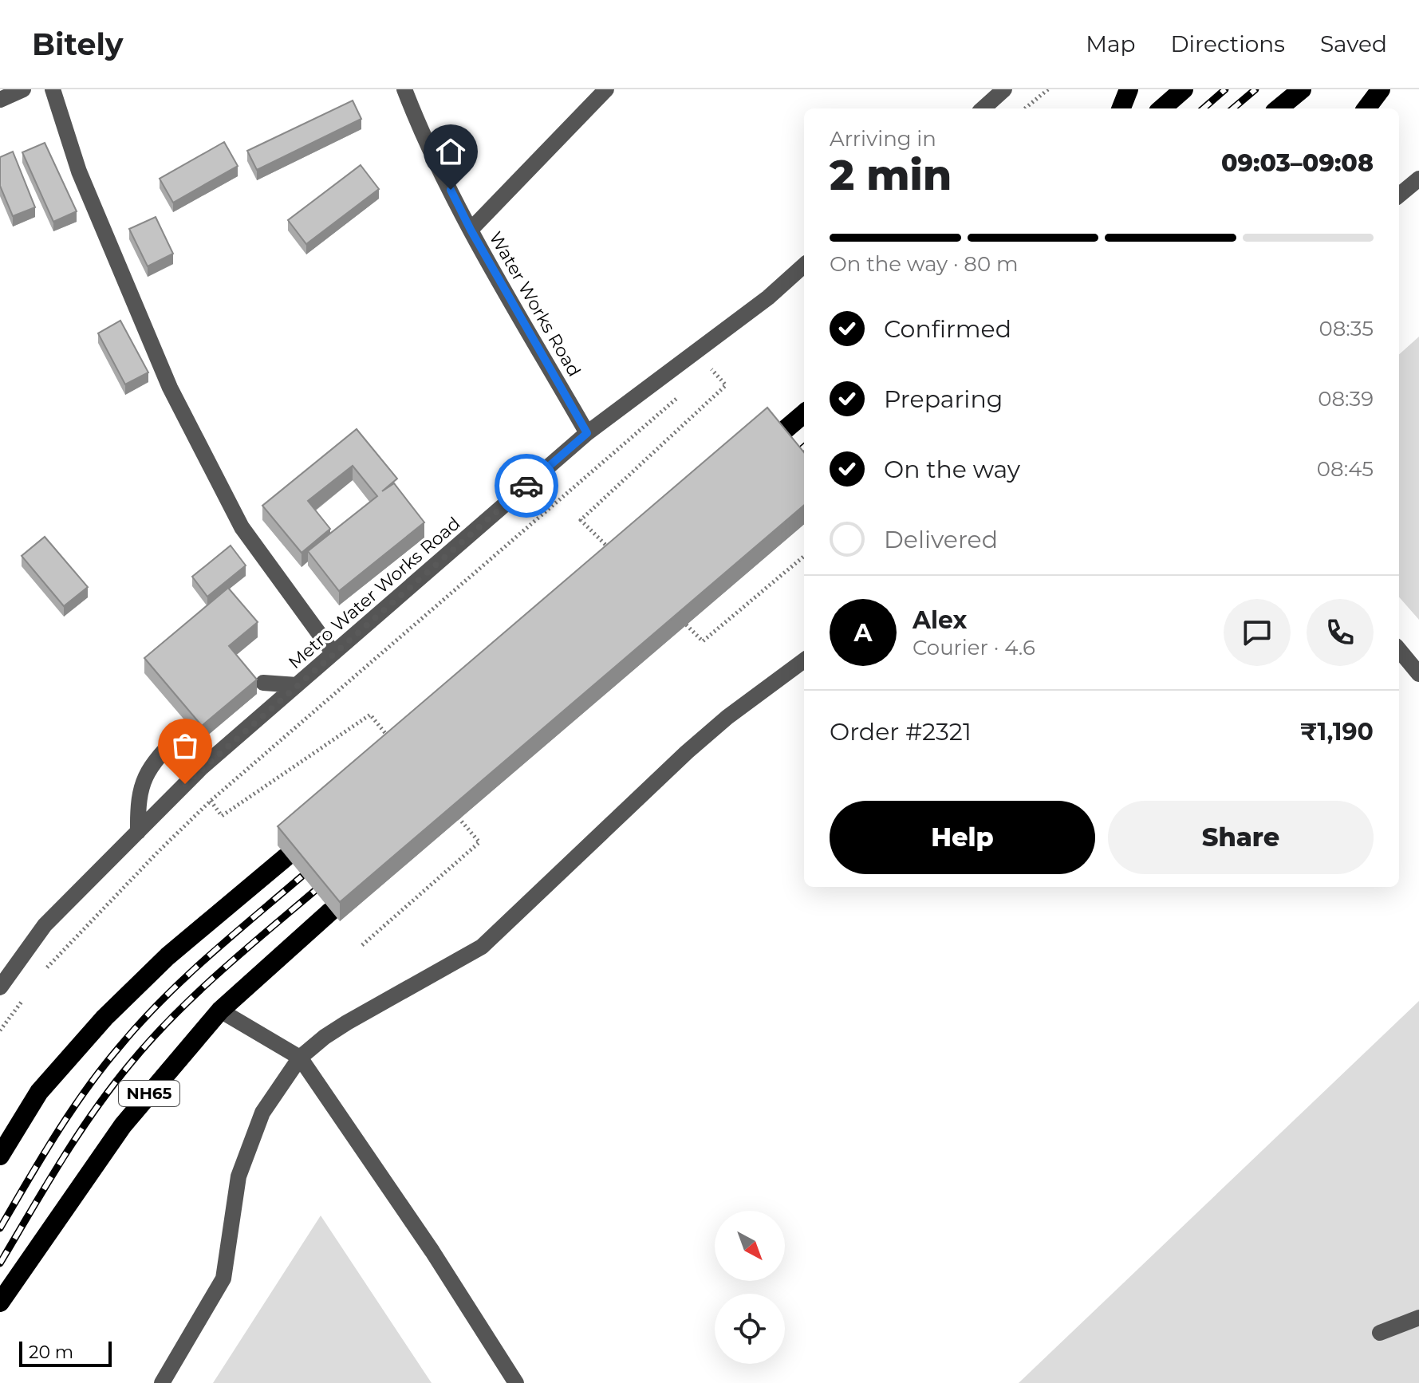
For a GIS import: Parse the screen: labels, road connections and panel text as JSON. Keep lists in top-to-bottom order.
{
  "streets": {
    "highway": ["NH65"],
    "street": ["Water Works Road", "Metro Water Works Road"]
  },
  "crossings": [
    ["Water Works Road", "Metro Water Works Road"]
  ],
  "scale_bar": "20 m",
  "north": "bottom right",
  "page": {
    "header": "Bitely",
    "nav": ["Map", "Directions", "Saved"],
    "heading": ["2 min", "Arriving in", "09:03–09:08"],
    "panel": [
      "Alex",
      "Courier · 4.6",
      "Order #2321",
      "₹1,190"
    ],
    "bar": "On the way · 80 m",
    "list": [
      ["Confirmed", "08:35"],
      ["Preparing", "08:39"],
      ["On the way", "08:45"],
      "Delivered"
    ],
    "round": "A",
    "buttons": ["Help", "Share"],
    "scale": "20 m"
  }
}
